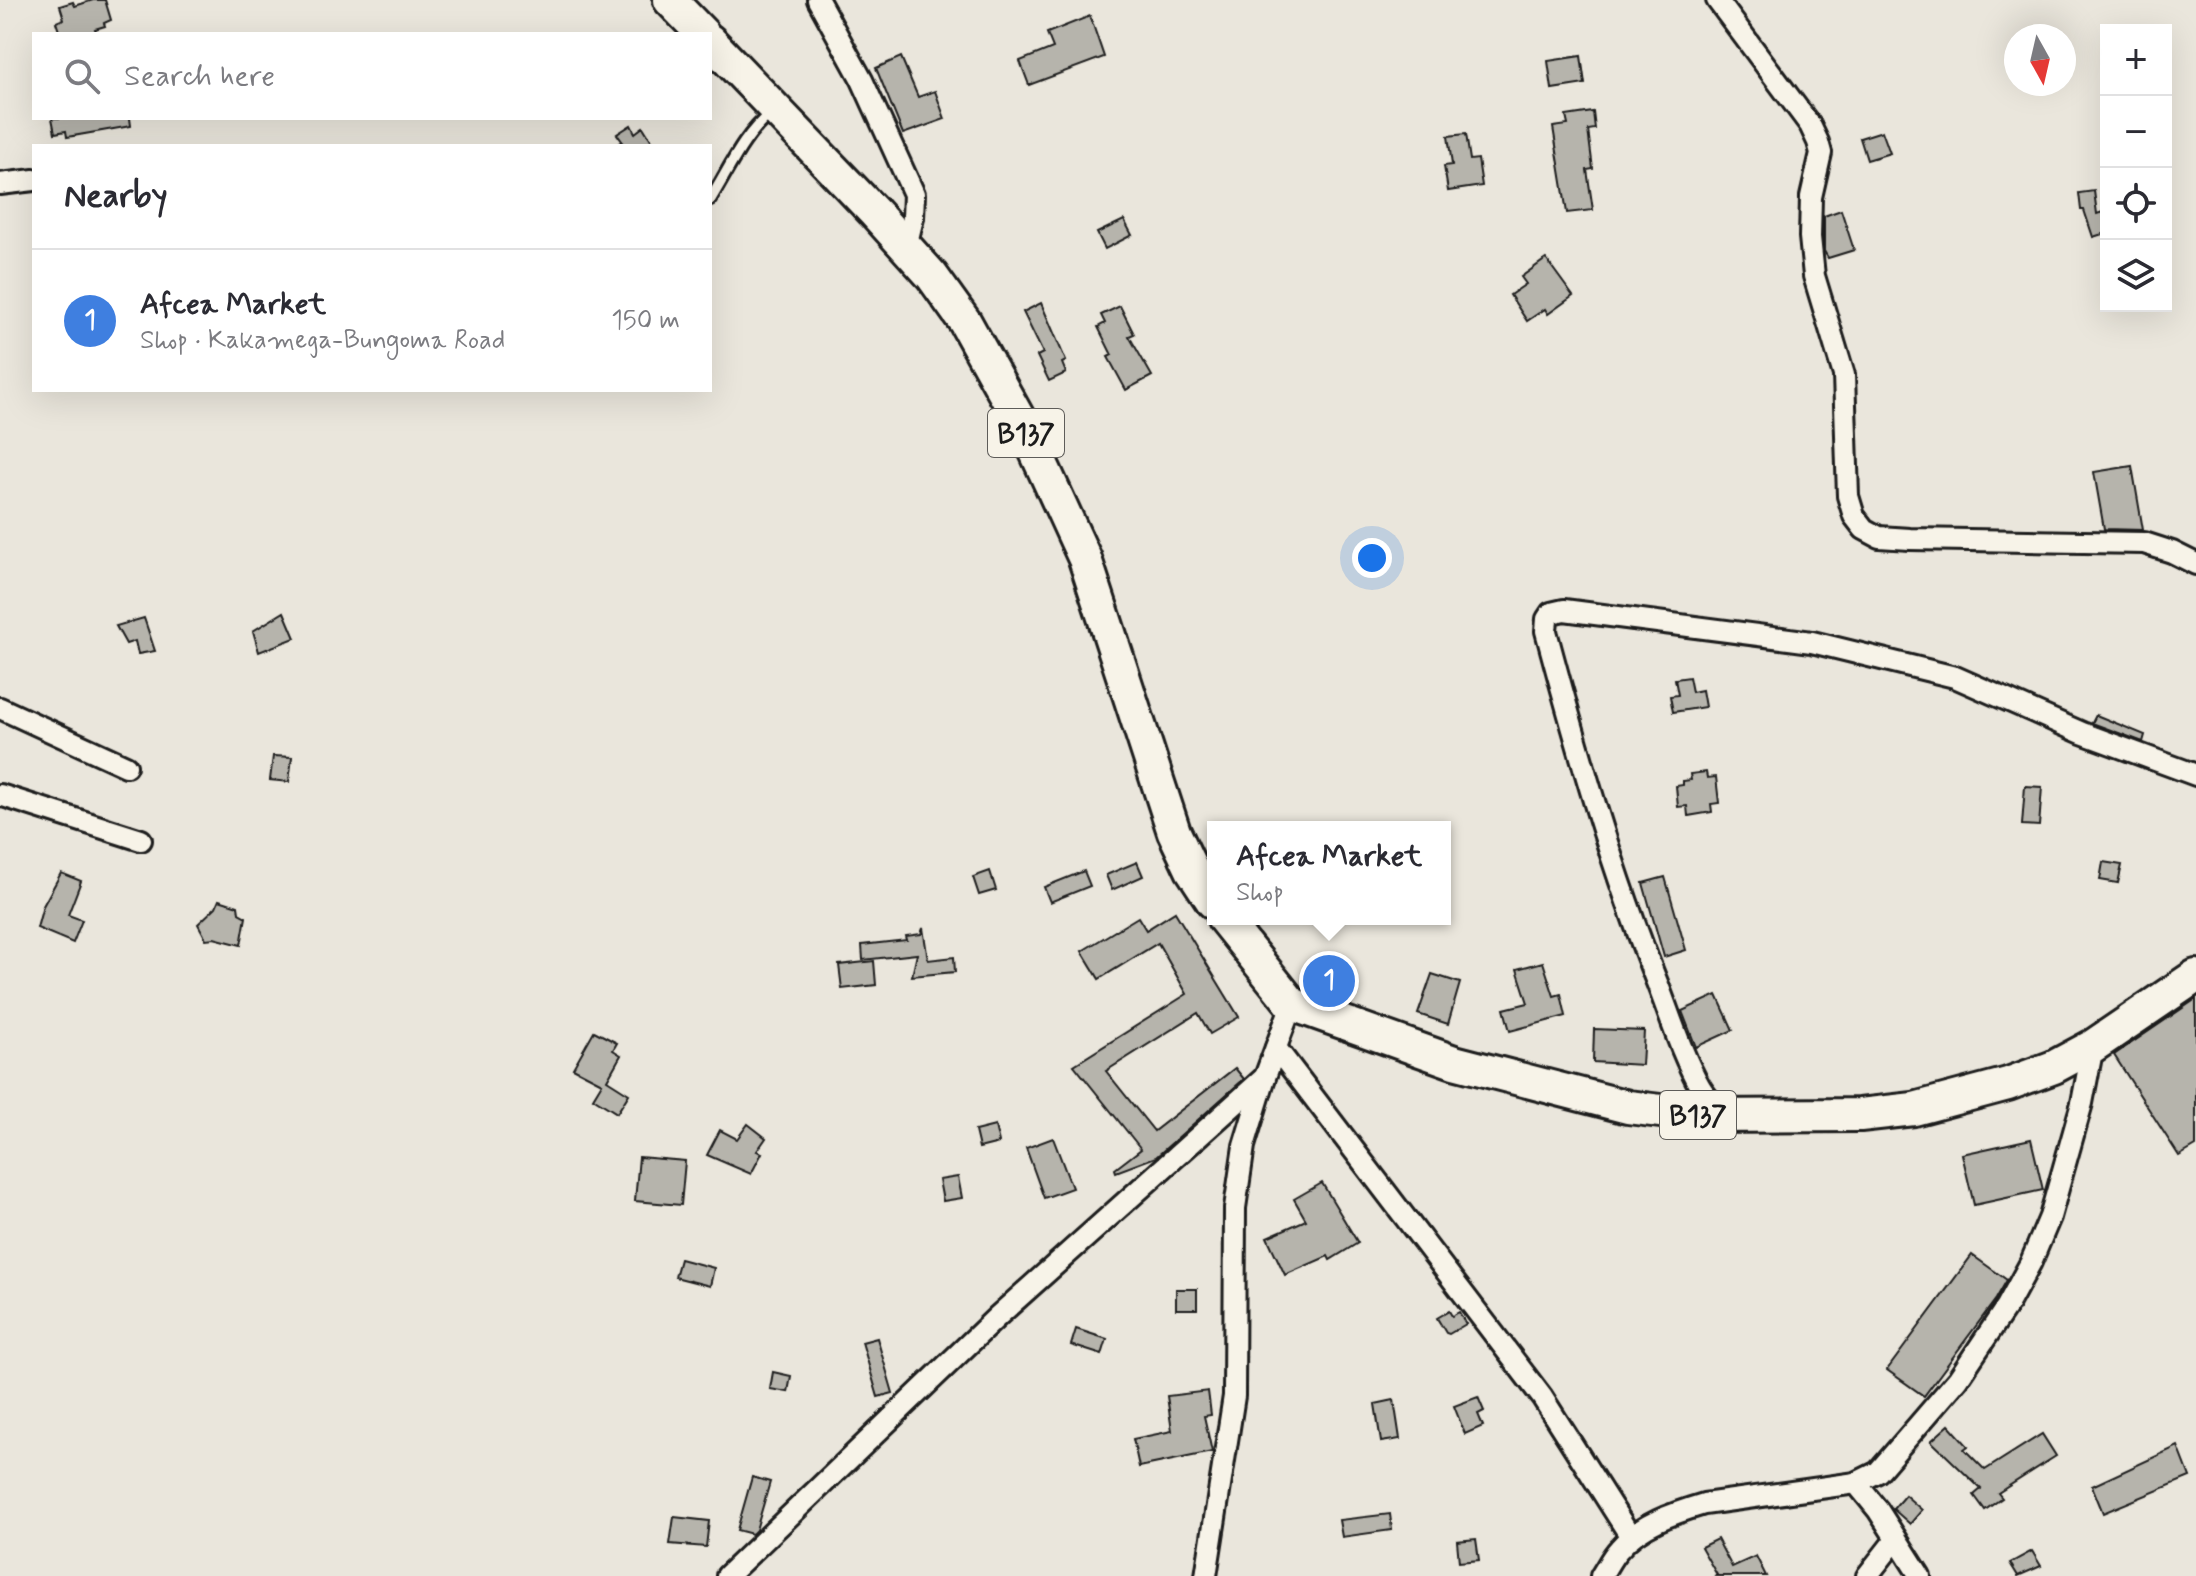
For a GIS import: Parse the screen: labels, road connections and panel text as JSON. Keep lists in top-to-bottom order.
{
  "streets": {
    "main road": ["B137"]
  },
  "north": "bottom",
  "page": {
    "map_buttons": ["+", "−"],
    "search": "Search here",
    "heading": "Nearby",
    "list": [
      {
        "mark": "1",
        "name": "Afcea Market",
        "note": "Shop · Kakamega-Bungoma Road",
        "value": "150 m"
      }
    ],
    "popup": ["Afcea Market", "Shop"],
    "pins": "1"
  }
}
